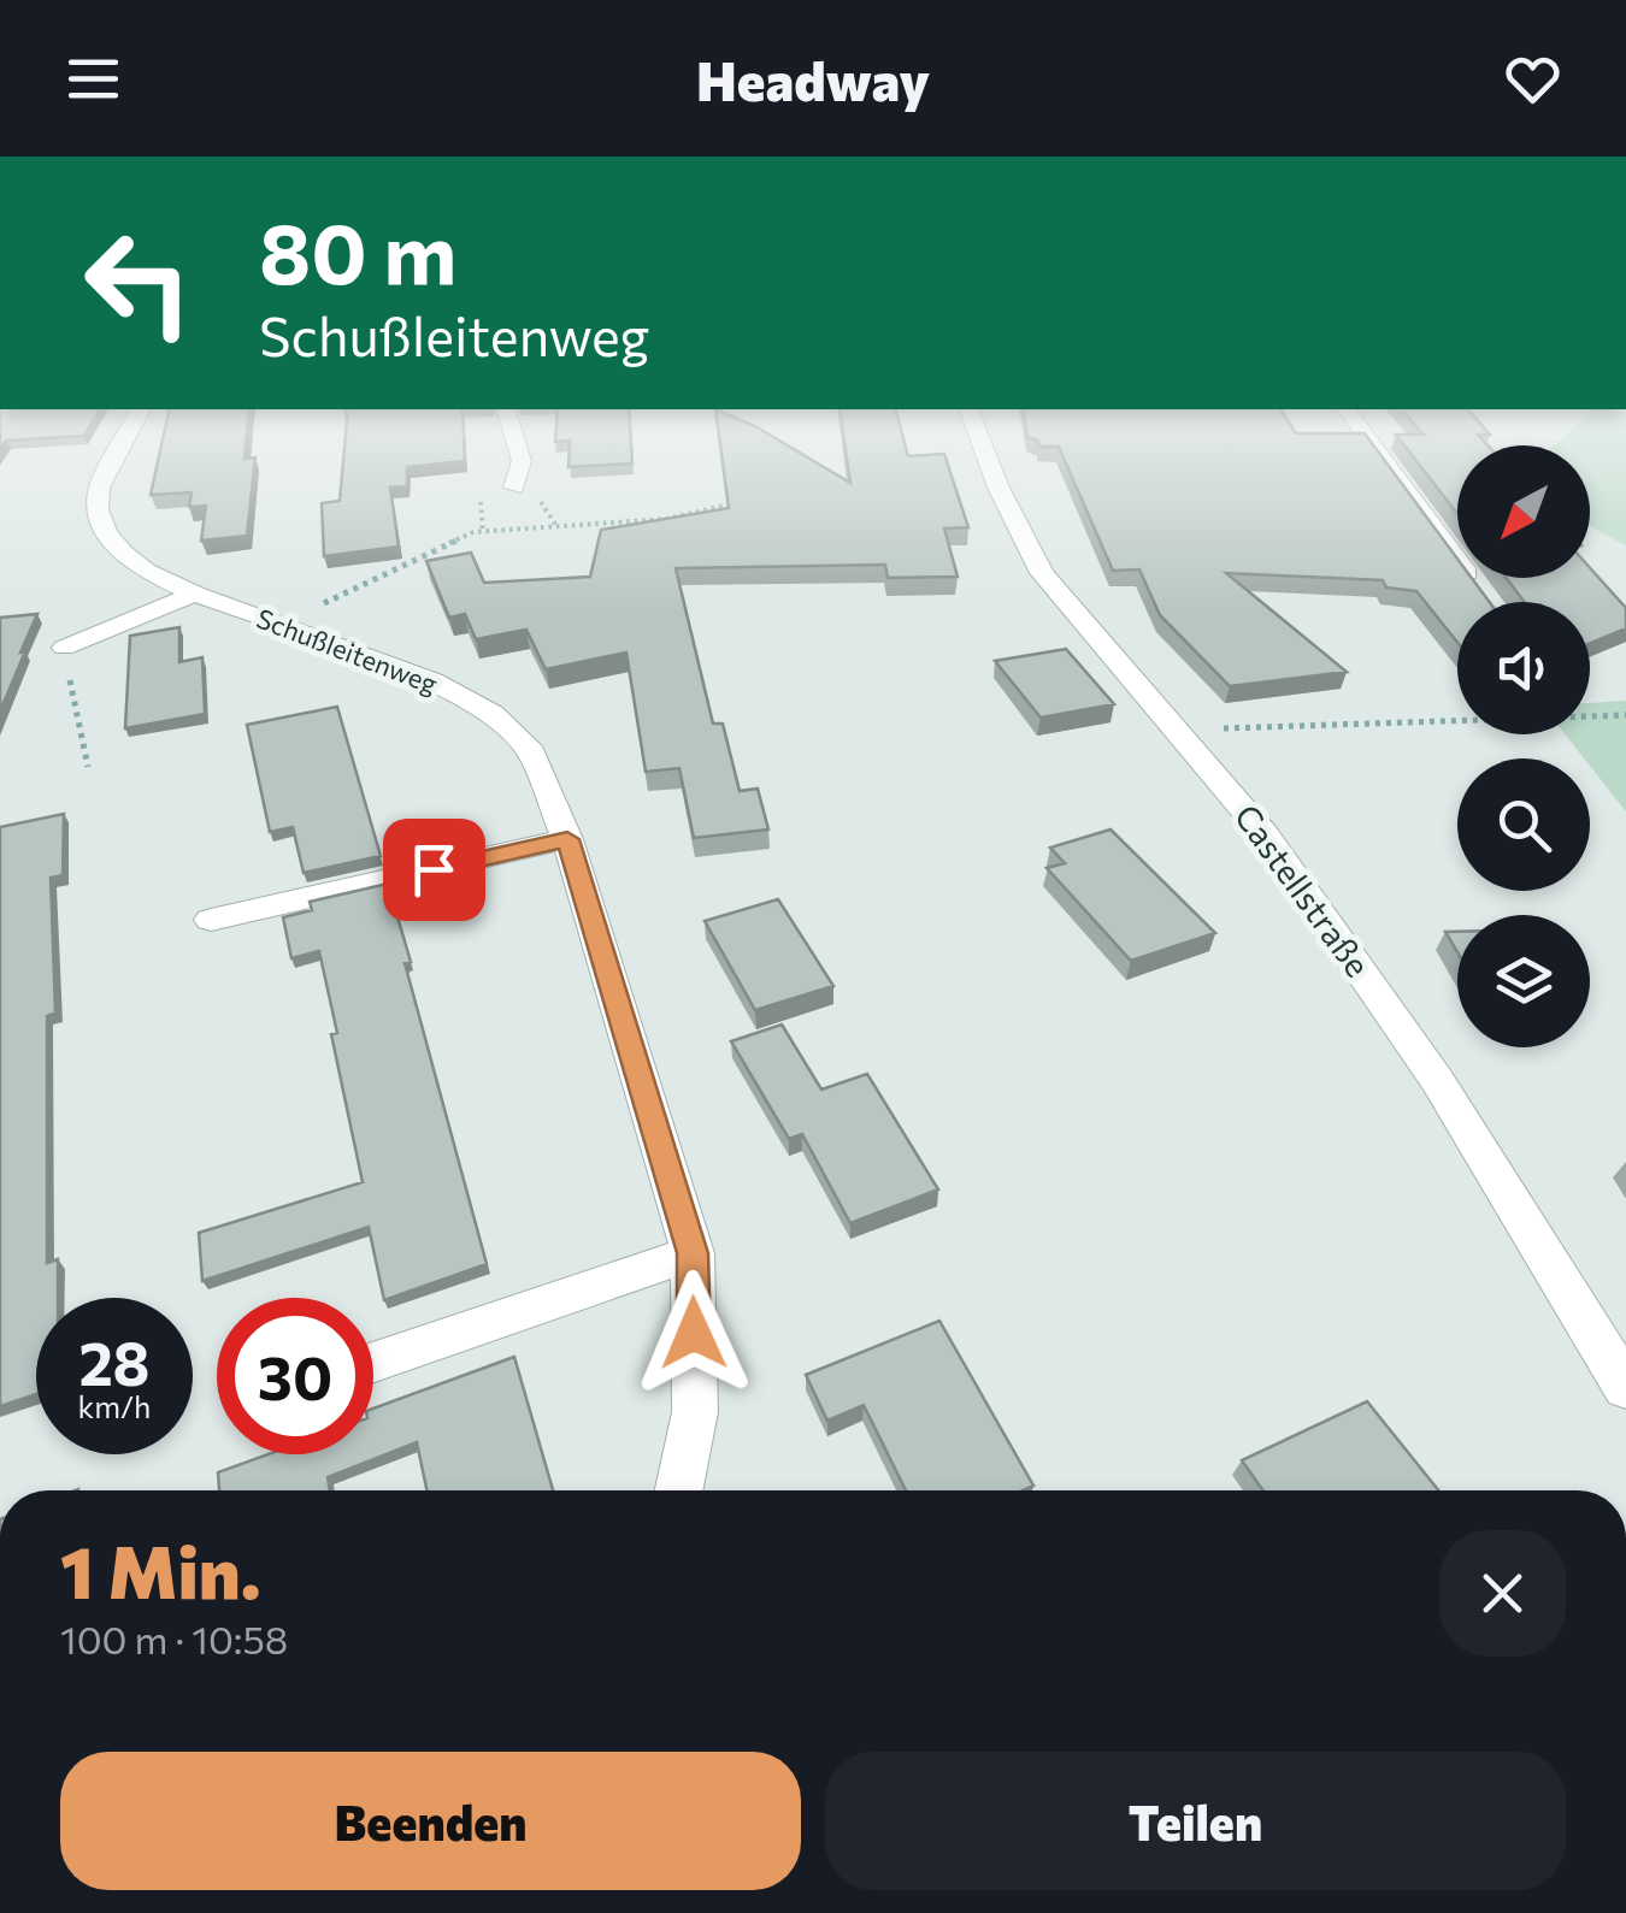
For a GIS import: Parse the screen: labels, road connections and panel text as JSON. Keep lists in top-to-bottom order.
{
  "streets": {
    "street": ["Schußleitenweg", "Castellstraße"]
  },
  "north": "bottom left",
  "page": {
    "header": "Headway",
    "turn": ["80 m", "Schußleitenweg"],
    "speed": "28 km/h",
    "limit": "30",
    "heading": ["1 Min.", "100 m · 10:58"],
    "buttons": ["Beenden", "Teilen"]
  }
}
